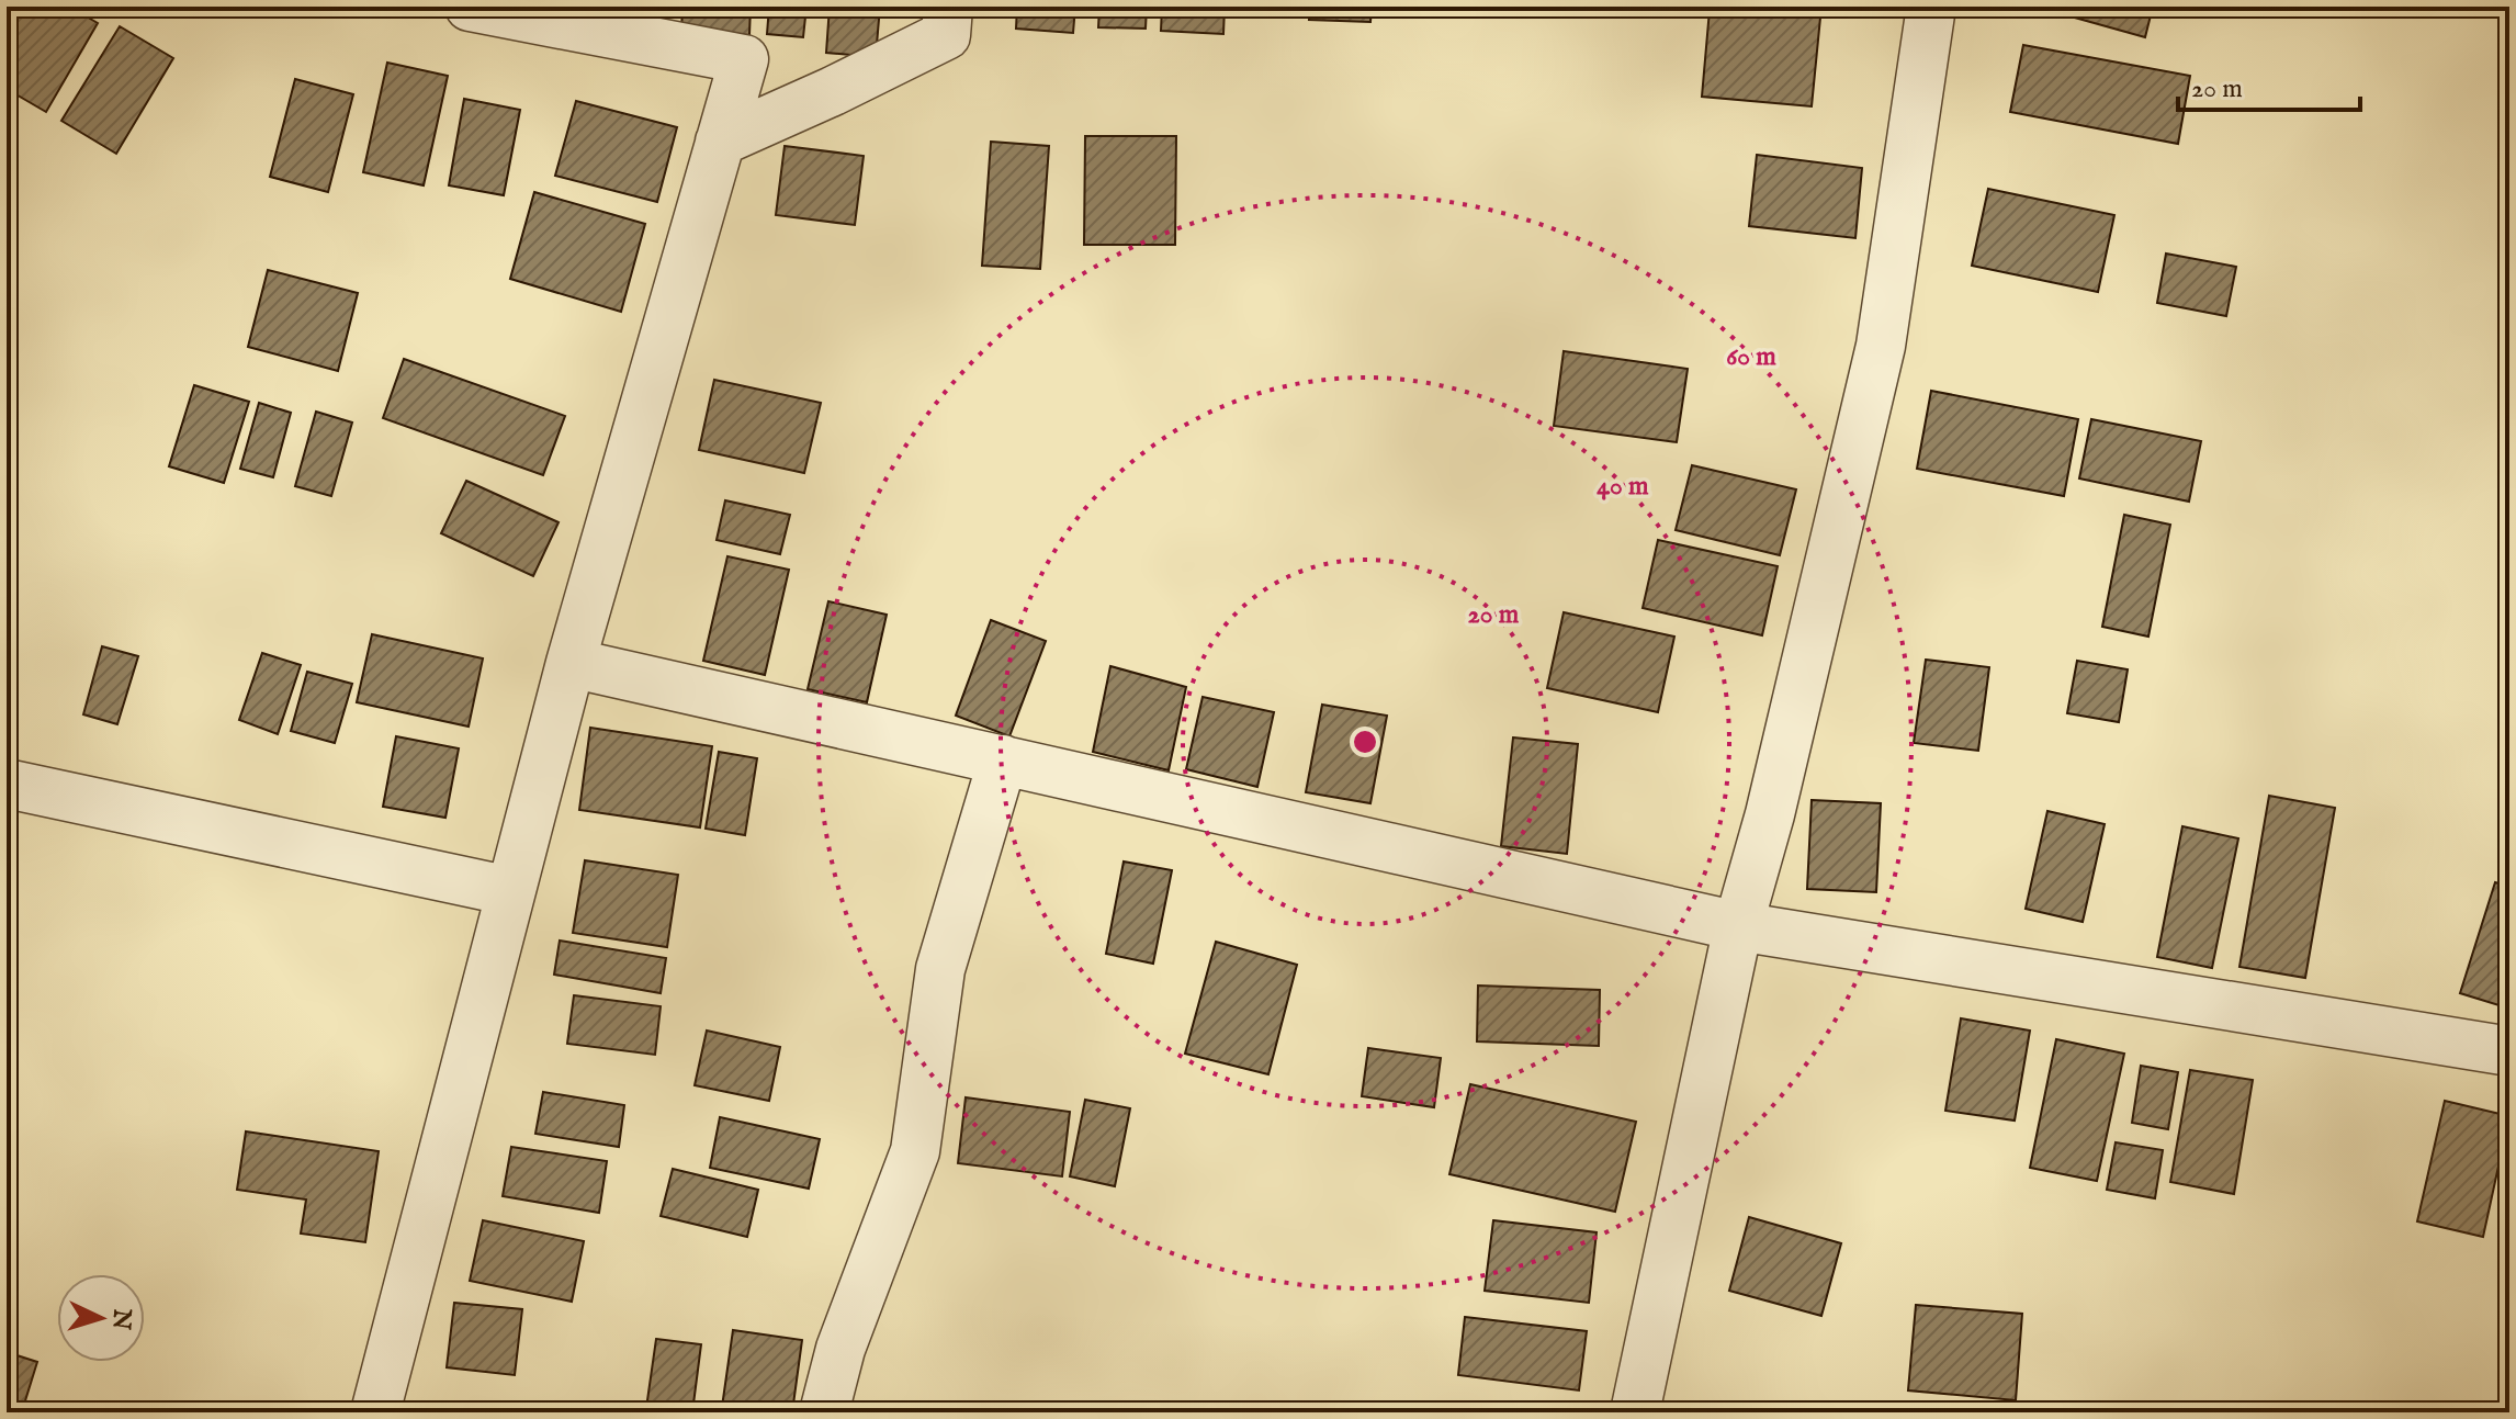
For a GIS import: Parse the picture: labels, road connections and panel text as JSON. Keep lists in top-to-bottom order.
{
  "scale_bar": "20 m",
  "north": "right",
  "rings": ["60 m", "40 m", "20 m"]
}
